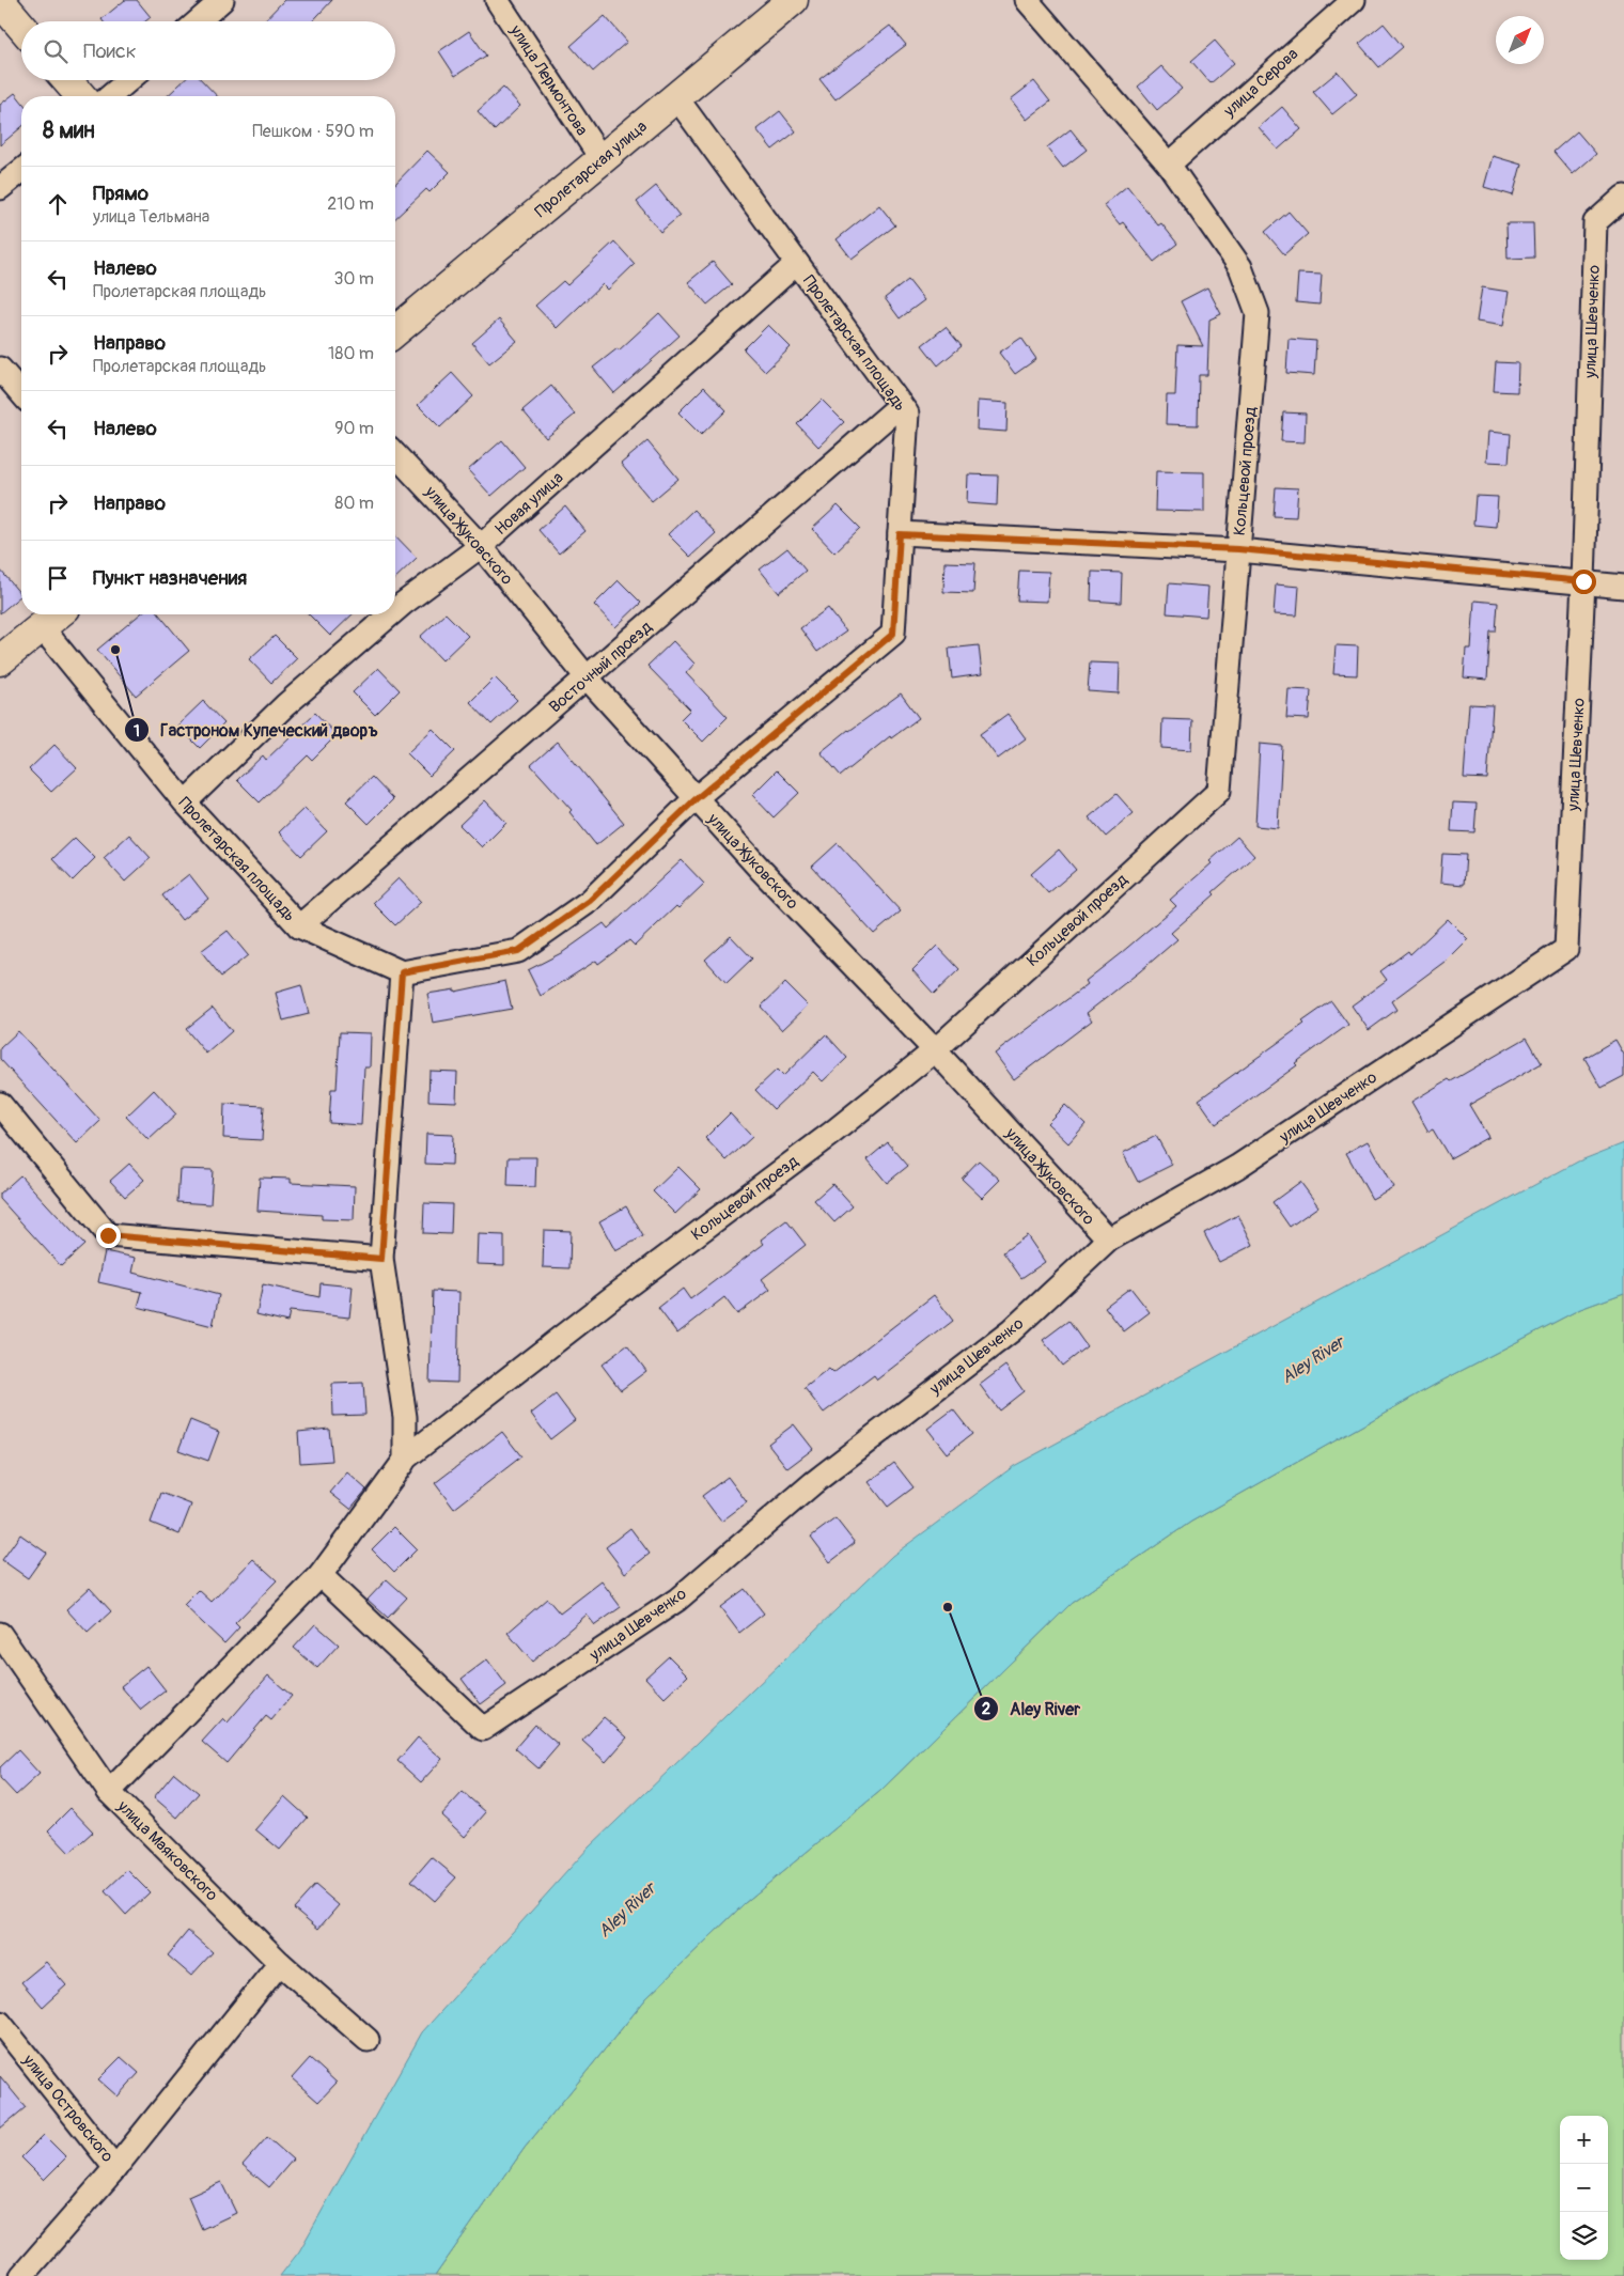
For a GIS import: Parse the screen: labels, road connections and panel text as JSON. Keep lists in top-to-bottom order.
{
  "streets": {
    "street": [
      "улица Лермонтова",
      "улица Серова",
      "Пролетарская улица",
      "улица Шевченко",
      "Пролетарская площадь",
      "Кольцевой проезд",
      "Новая улица",
      "улица Жуковского",
      "Восточный проезд",
      "улица Маяковского",
      "улица Островского"
    ]
  },
  "crossings": [
    ["улица Лермонтова", "Пролетарская улица"],
    ["улица Серова", "Кольцевой проезд"],
    ["Пролетарская улица", "Пролетарская площадь"],
    ["улица Шевченко", "Кольцевой проезд"],
    ["улица Шевченко", "улица Жуковского"],
    ["Пролетарская площадь", "Новая улица"],
    ["Пролетарская площадь", "улица Жуковского"],
    ["Пролетарская площадь", "Восточный проезд"],
    ["Кольцевой проезд", "улица Жуковского"],
    ["Кольцевой проезд", "улица Маяковского"],
    ["Новая улица", "улица Жуковского"],
    ["улица Жуковского", "Восточный проезд"]
  ],
  "water": ["Aley River"],
  "places": ["Гастроном Купеческий дворъ", "Aley River"],
  "north": "top right",
  "page": {
    "search": "Поиск",
    "heading": ["8 мин", "Пешком · 590 m"],
    "list": [
      ["Прямо", "улица Тельмана", "210 m"],
      ["Налево", "Пролетарская площадь", "30 m"],
      ["Направо", "Пролетарская площадь", "180 m"],
      ["Налево", "90 m"],
      ["Направо", "80 m"],
      "Пункт назначения"
    ],
    "map_buttons": ["+", "−"]
  }
}
